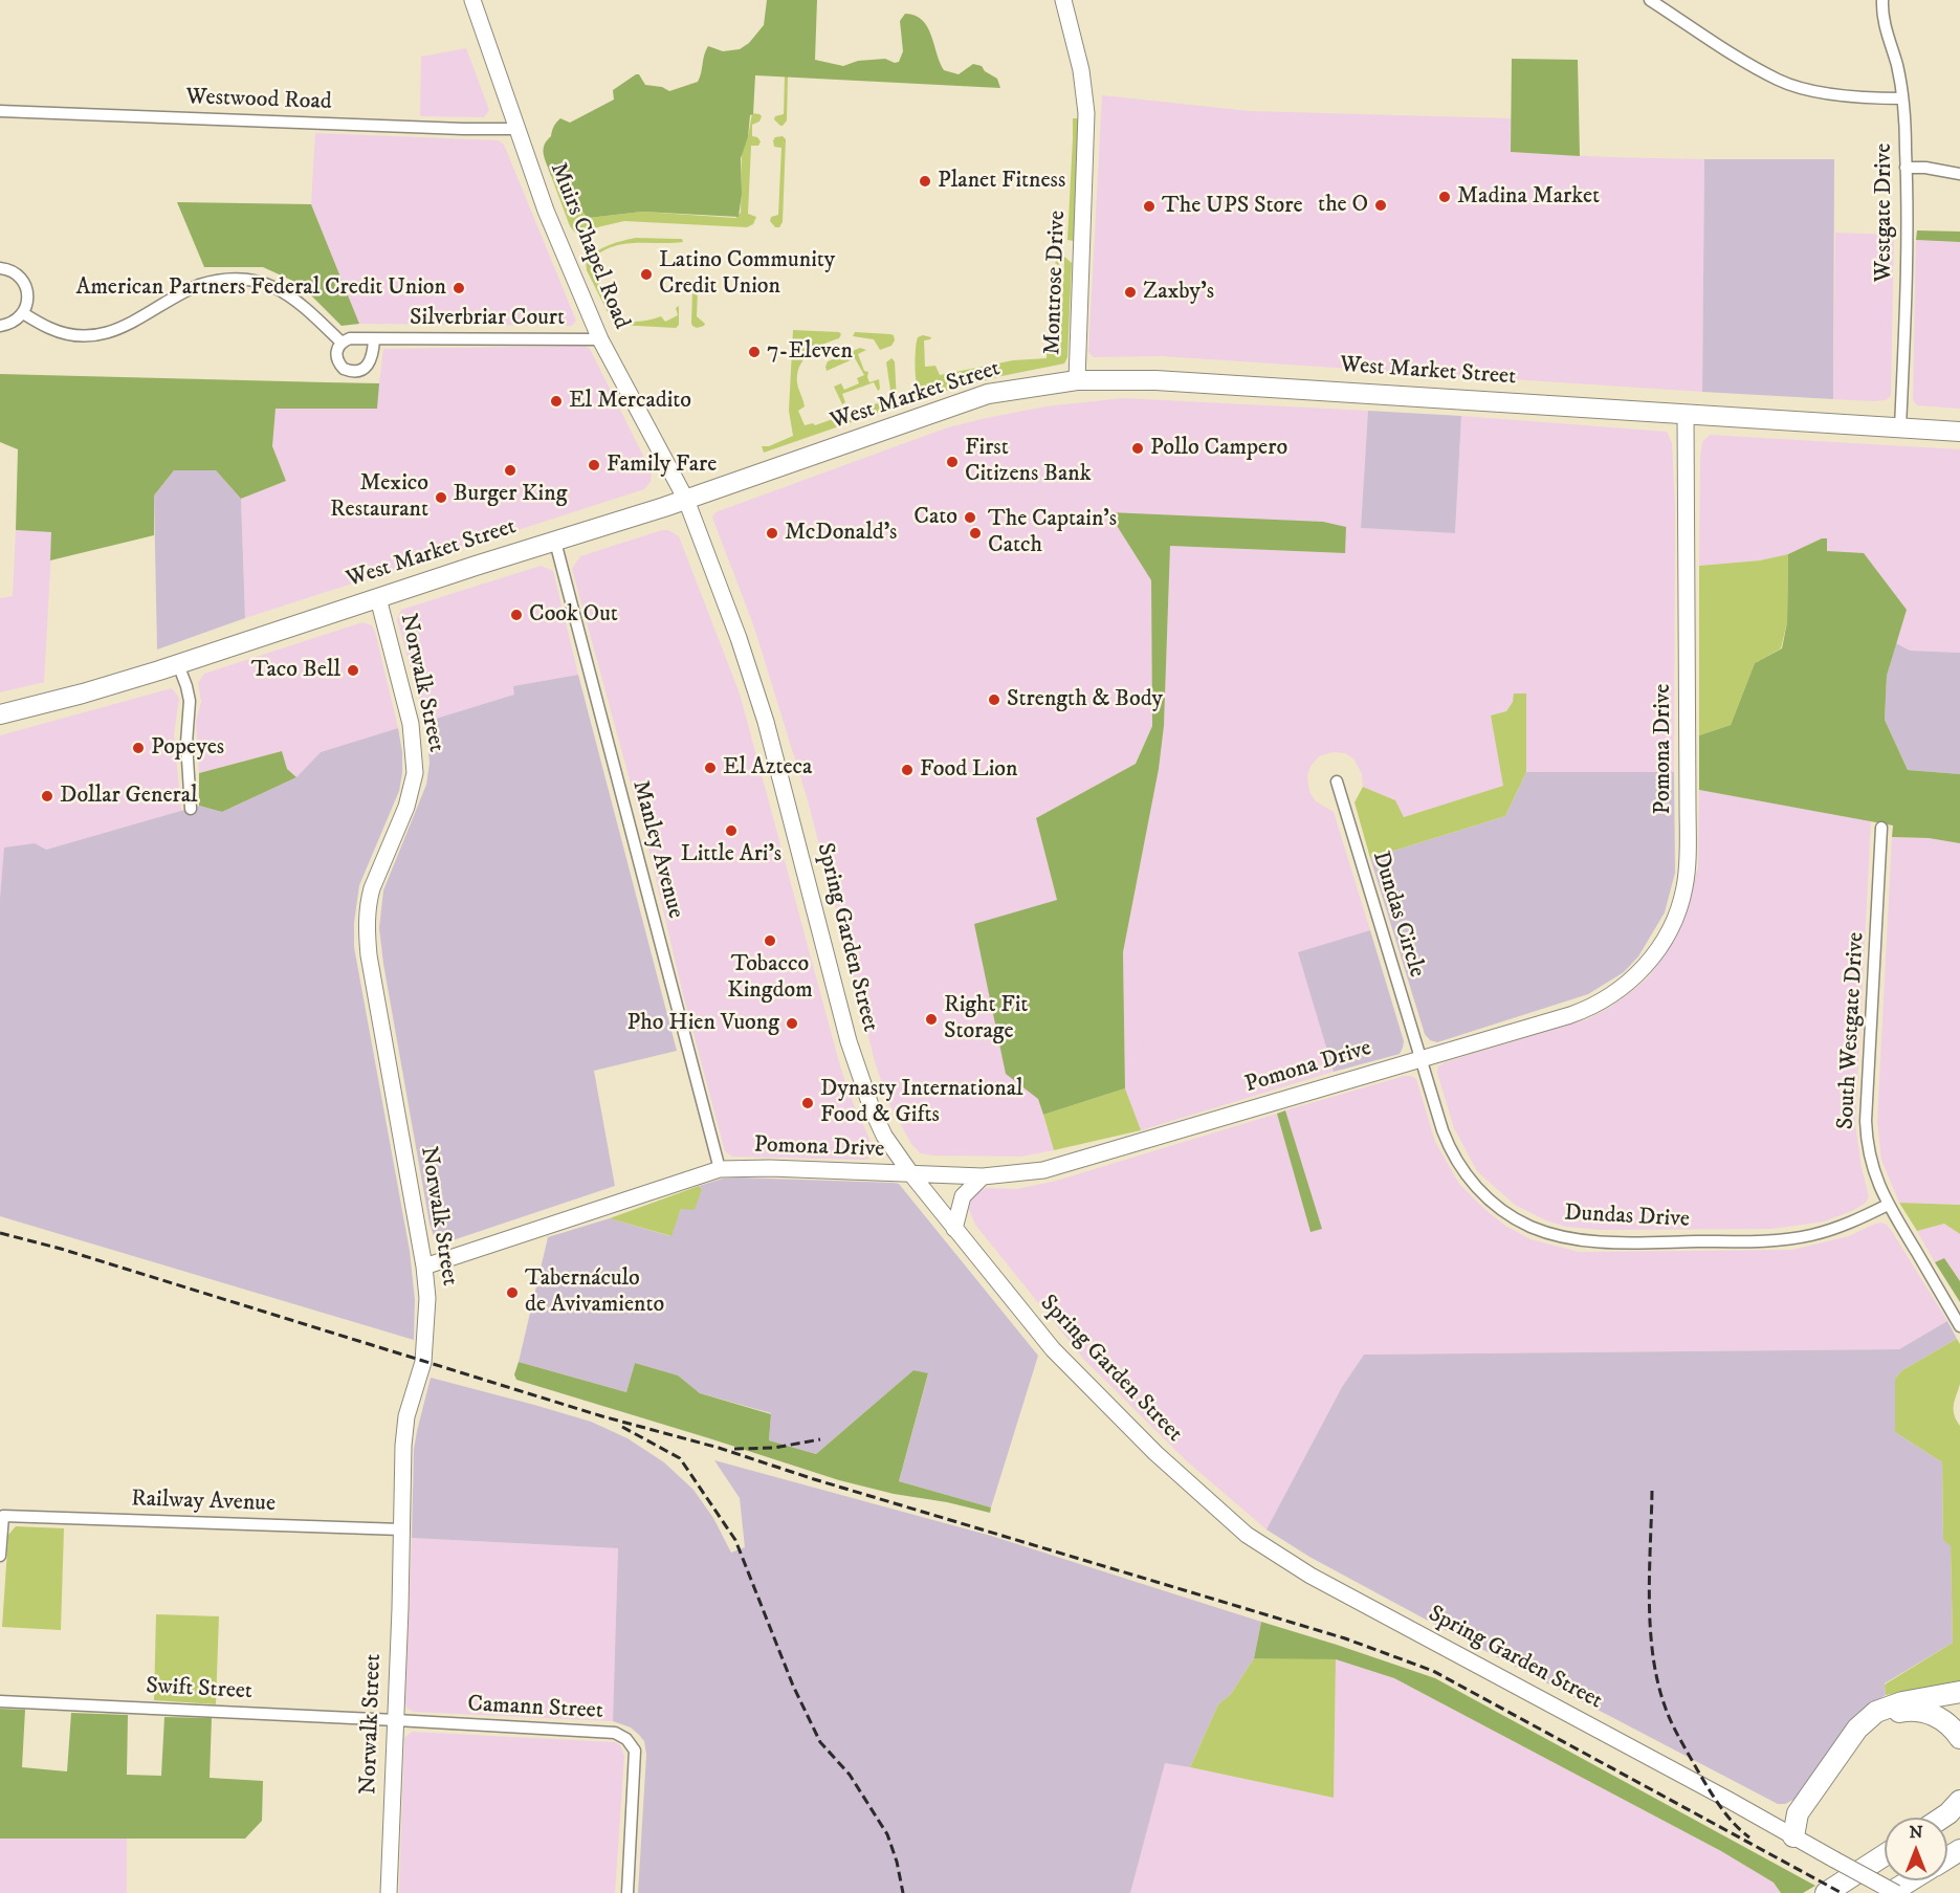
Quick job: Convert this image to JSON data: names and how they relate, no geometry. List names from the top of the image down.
{
  "streets": {
    "main road": ["West Market Street"],
    "street": [
      "Westwood Road",
      "Westgate Drive",
      "Muirs Chapel Road",
      "Montrose Drive",
      "Silverbriar Court",
      "Norwalk Street",
      "Pomona Drive",
      "Manley Avenue",
      "Dundas Circle",
      "Spring Garden Street",
      "South Westgate Drive",
      "Dundas Drive",
      "Railway Avenue",
      "Swift Street",
      "Camann Street"
    ]
  },
  "crossings": [
    ["Westwood Road", "Muirs Chapel Road"],
    ["Westgate Drive", "West Market Street"],
    ["Muirs Chapel Road", "Silverbriar Court"],
    ["Muirs Chapel Road", "West Market Street"],
    ["Muirs Chapel Road", "Spring Garden Street"],
    ["Montrose Drive", "West Market Street"],
    ["West Market Street", "Norwalk Street"],
    ["West Market Street", "Pomona Drive"],
    ["West Market Street", "Manley Avenue"],
    ["West Market Street", "Spring Garden Street"],
    ["Norwalk Street", "Pomona Drive"],
    ["Norwalk Street", "Railway Avenue"],
    ["Norwalk Street", "Swift Street"],
    ["Norwalk Street", "Camann Street"],
    ["Pomona Drive", "Manley Avenue"],
    ["Pomona Drive", "Dundas Circle"],
    ["Pomona Drive", "Spring Garden Street"],
    ["Pomona Drive", "Dundas Drive"],
    ["Dundas Circle", "Dundas Drive"],
    ["South Westgate Drive", "Dundas Drive"],
    ["Swift Street", "Camann Street"]
  ],
  "places": [
    "Planet Fitness",
    "Madina Market",
    "the O",
    "The UPS Store",
    "Latino Community Credit Union",
    "American Partners Federal Credit Union",
    "Zaxby's",
    "7-Eleven",
    "El Mercadito",
    "Pollo Campero",
    "First Citizens Bank",
    "Family Fare",
    "Burger King",
    "Mexico Restaurant",
    "Cato",
    "McDonald's",
    "The Captain's Catch",
    "Cook Out",
    "Taco Bell",
    "Strength & Body",
    "Popeyes",
    "El Azteca",
    "Food Lion",
    "Dollar General",
    "Little Ari's",
    "Tobacco Kingdom",
    "Right Fit Storage",
    "Pho Hien Vuong",
    "Dynasty International Food & Gifts",
    "Tabernáculo de Avivamiento"
  ],
  "north": "top"
}
